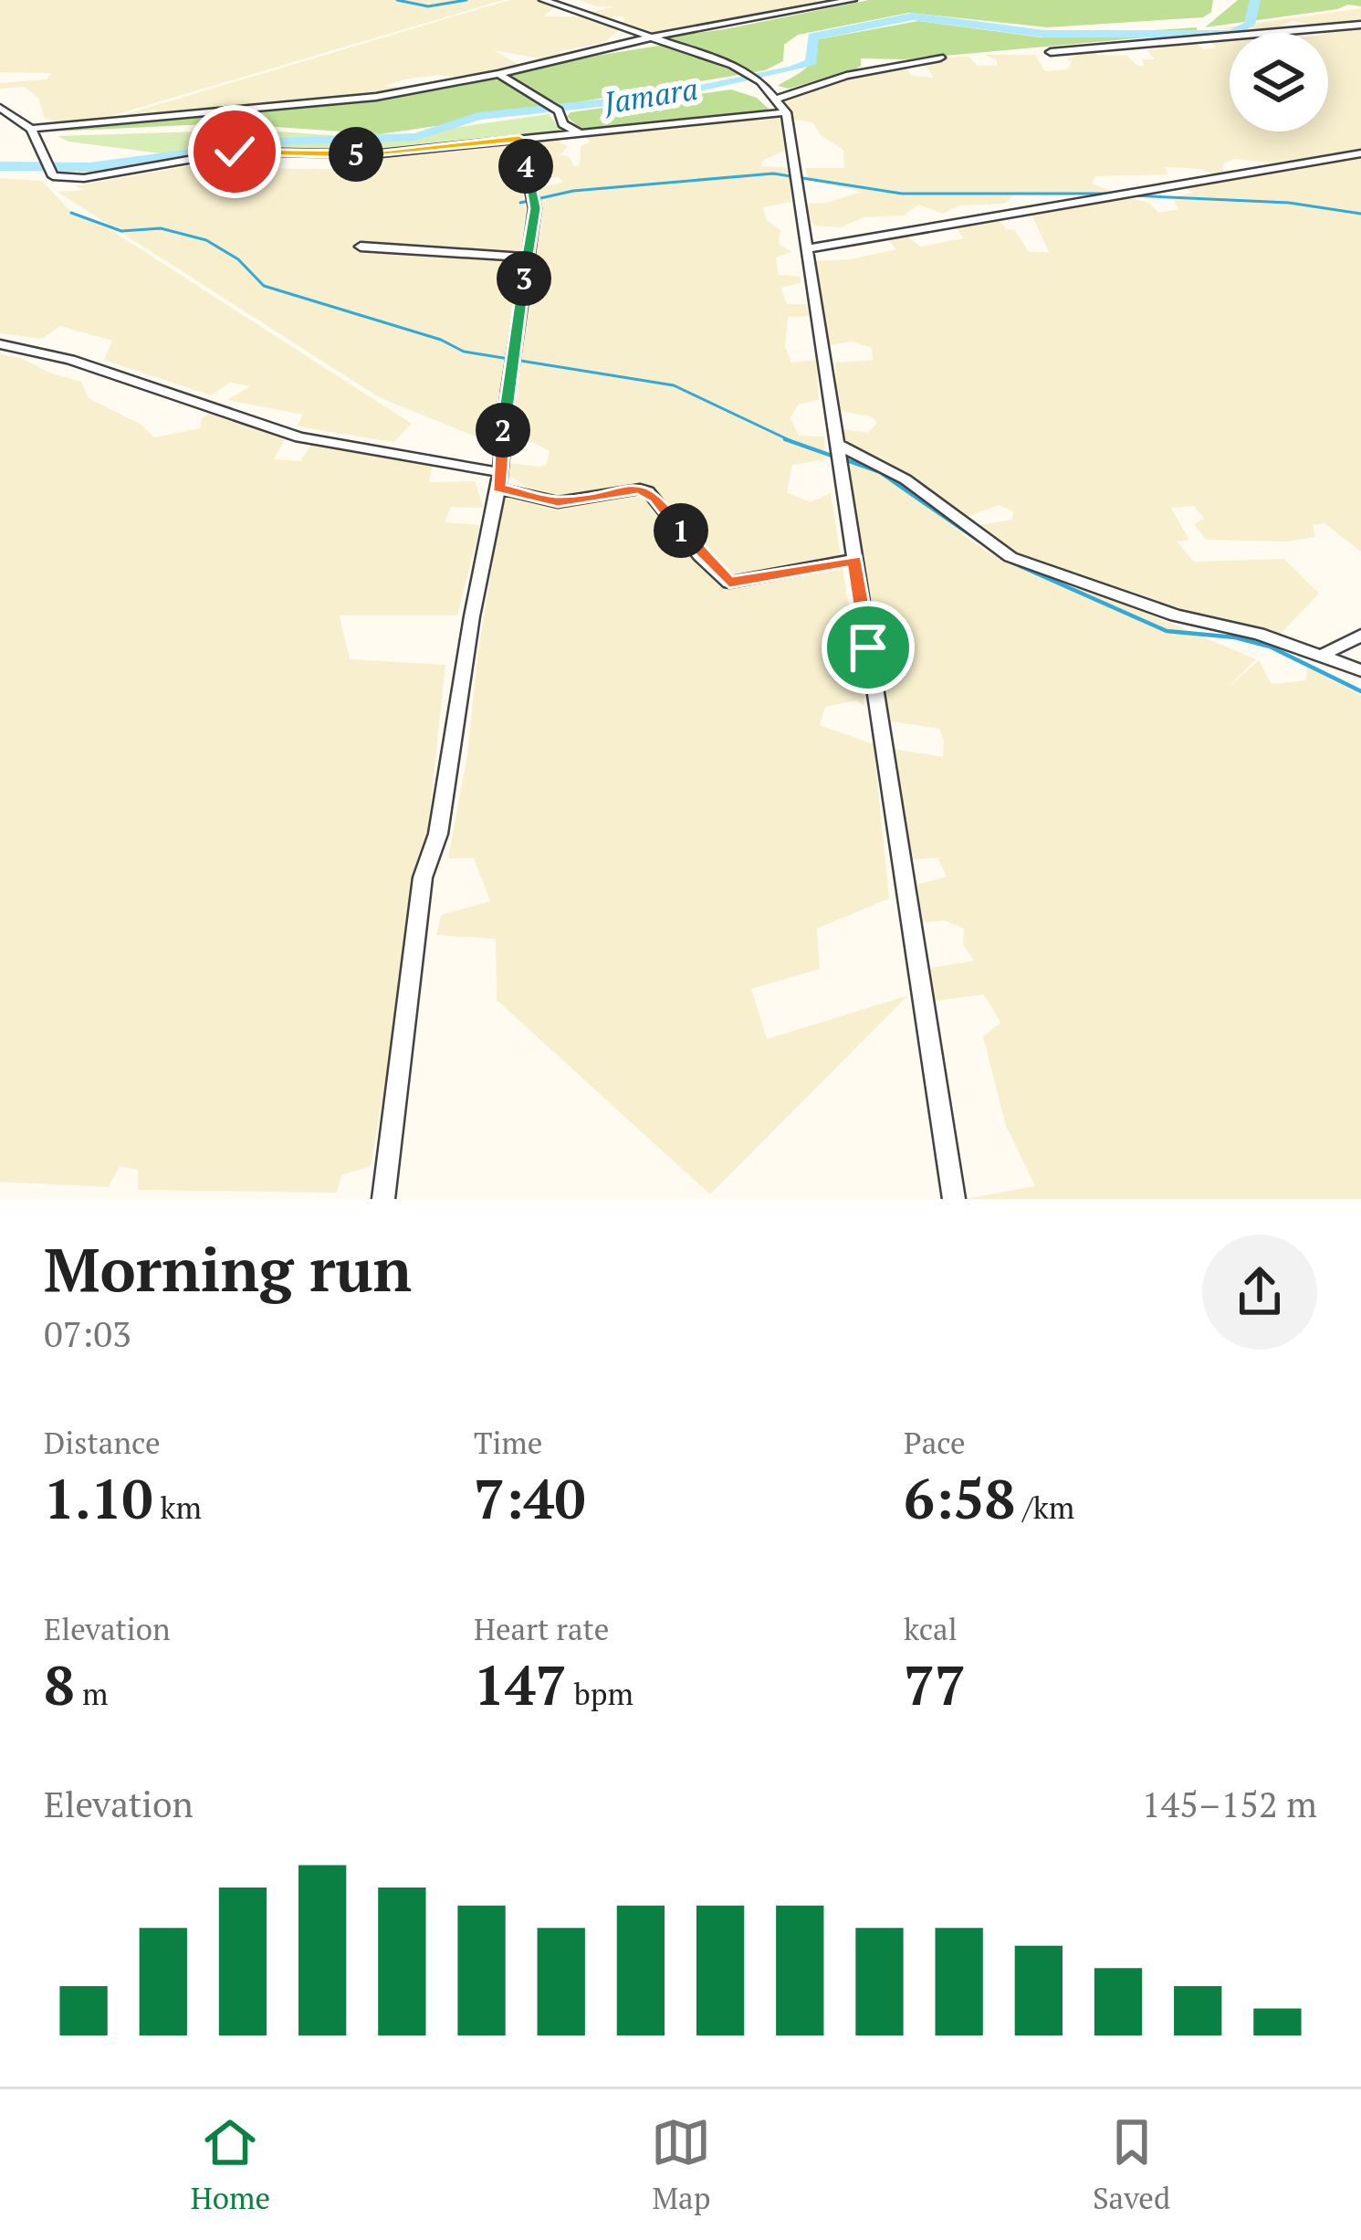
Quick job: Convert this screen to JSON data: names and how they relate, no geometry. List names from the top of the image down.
{
  "water": ["Jamara"],
  "page": {
    "pins": [
      "5",
      "4",
      "3",
      "2",
      "1"
    ],
    "heading": ["Morning run", "07:03"],
    "stats": [
      ["Distance", "1.10 km"],
      ["Time", "7:40"],
      ["Pace", "6:58 /km"],
      ["Elevation", "8 m"],
      ["Heart rate", "147 bpm"],
      ["kcal", "77"]
    ],
    "chart": ["Elevation", "145–152 m"],
    "tabs": ["Home", "Map", "Saved"]
  }
}
